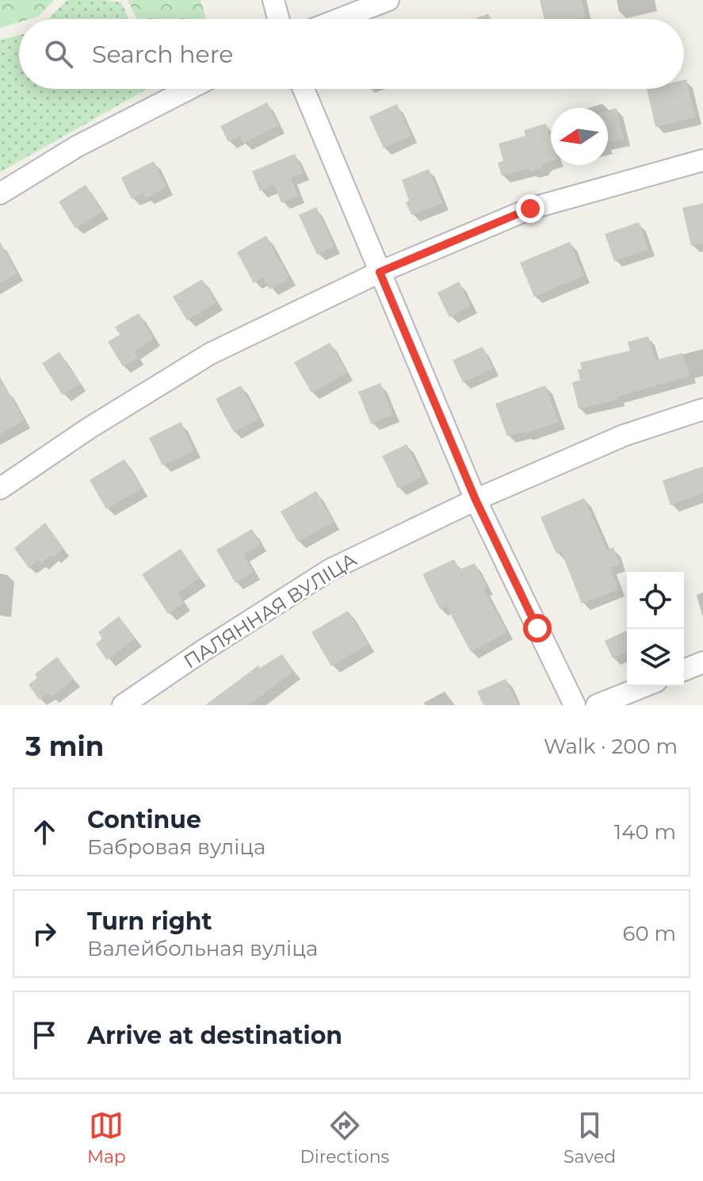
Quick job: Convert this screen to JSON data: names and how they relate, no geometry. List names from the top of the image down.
{
  "streets": {
    "street": ["ПАЛЯННАЯ ВУЛІЦА"]
  },
  "north": "left",
  "page": {
    "search": "Search here",
    "heading": ["3 min", "Walk · 200 m"],
    "list": [
      ["Continue", "Бабровая вуліца", "140 m"],
      ["Turn right", "Валейбольная вуліца", "60 m"],
      "Arrive at destination"
    ],
    "nav": ["Map", "Directions", "Saved"]
  }
}
